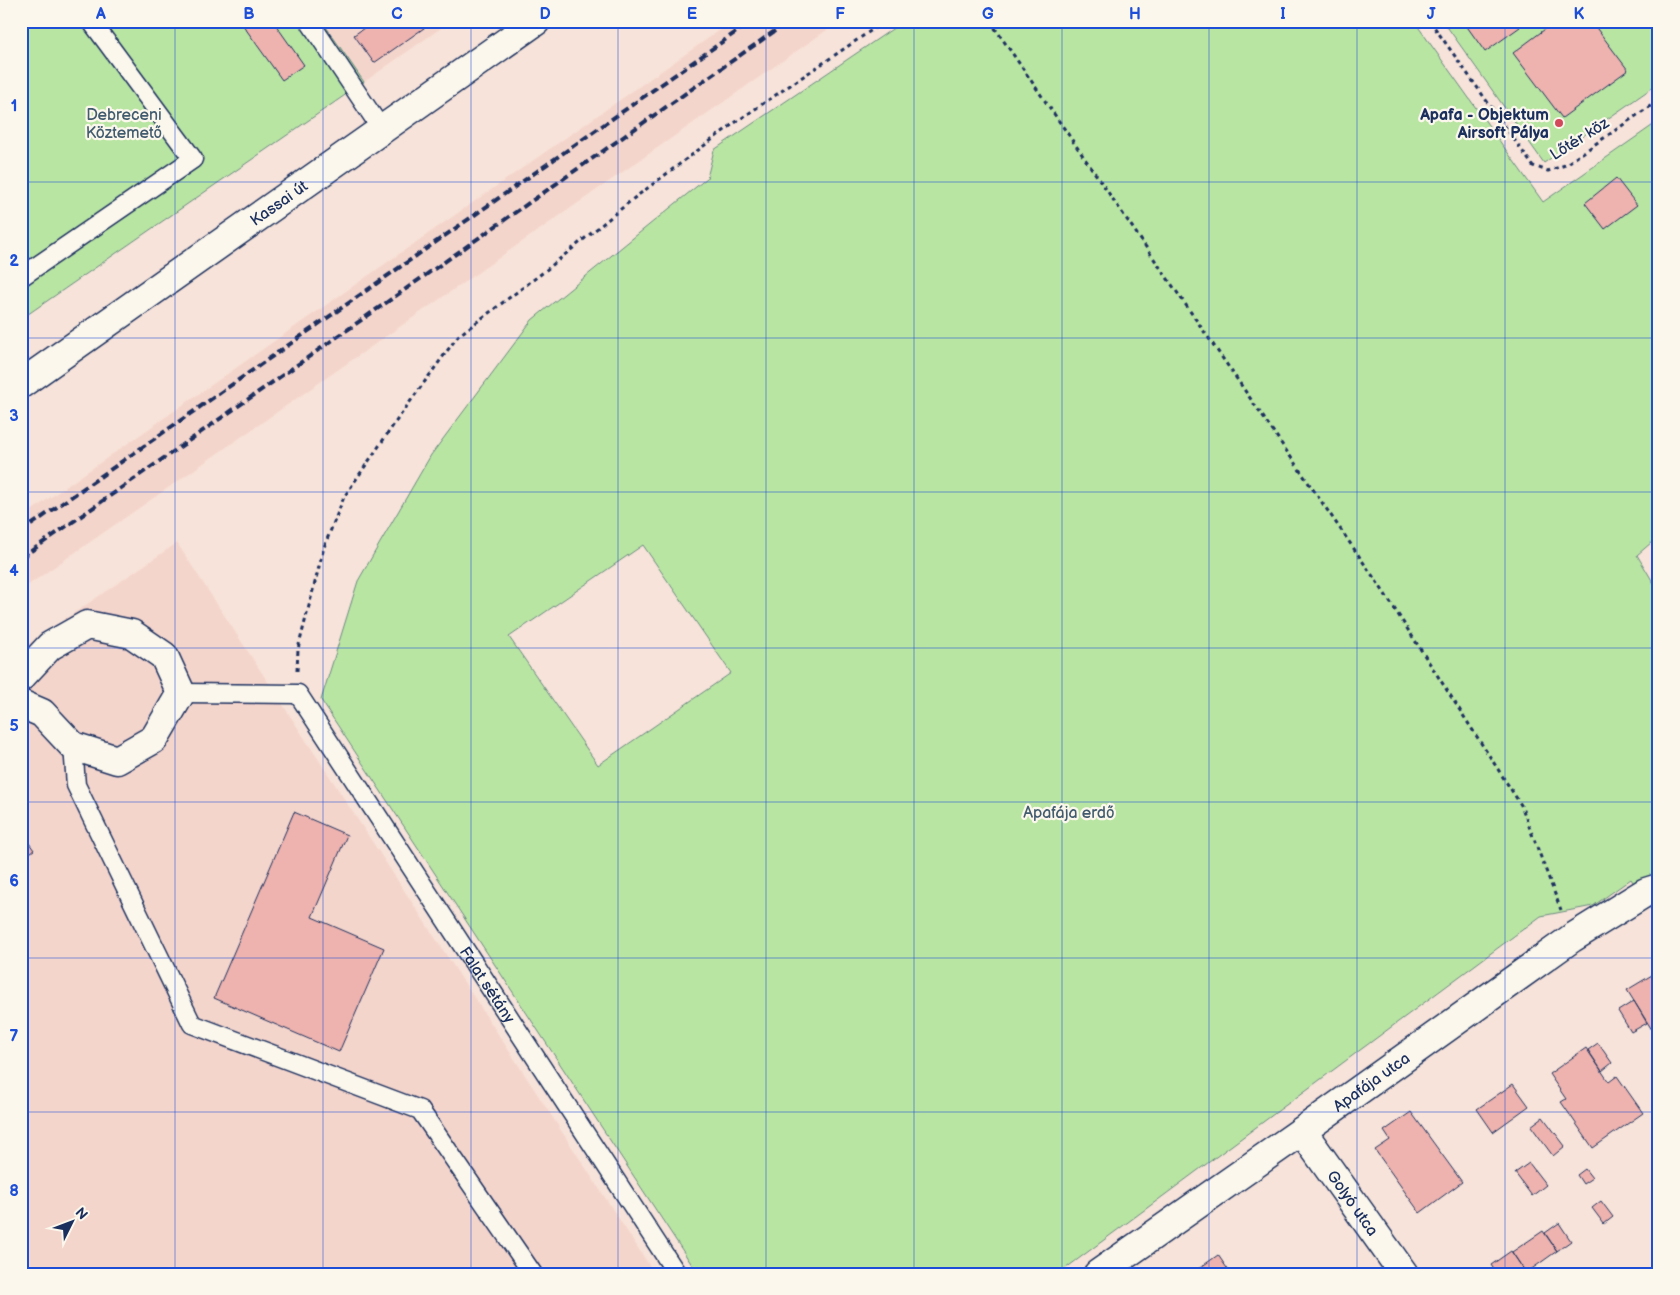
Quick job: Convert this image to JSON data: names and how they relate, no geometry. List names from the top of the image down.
{
  "streets": {
    "street": ["Kassai út", "Apafája utca", "Golyó utca"],
    "lane": ["Falat sétány"],
    "path": ["Lőtér köz"]
  },
  "crossings": [
    ["Apafája utca", "Golyó utca"]
  ],
  "parks": ["Debreceni Köztemető", "Apafája erdő"],
  "places": ["Apafa - Objektum Airsoft Pálya"],
  "north": "top right",
  "grid": {
    "columns": [
      "A",
      "B",
      "C",
      "D",
      "E",
      "F",
      "G",
      "H",
      "I",
      "J",
      "K"
    ],
    "rows": [
      "1",
      "2",
      "3",
      "4",
      "5",
      "6",
      "7",
      "8"
    ]
  }
}
